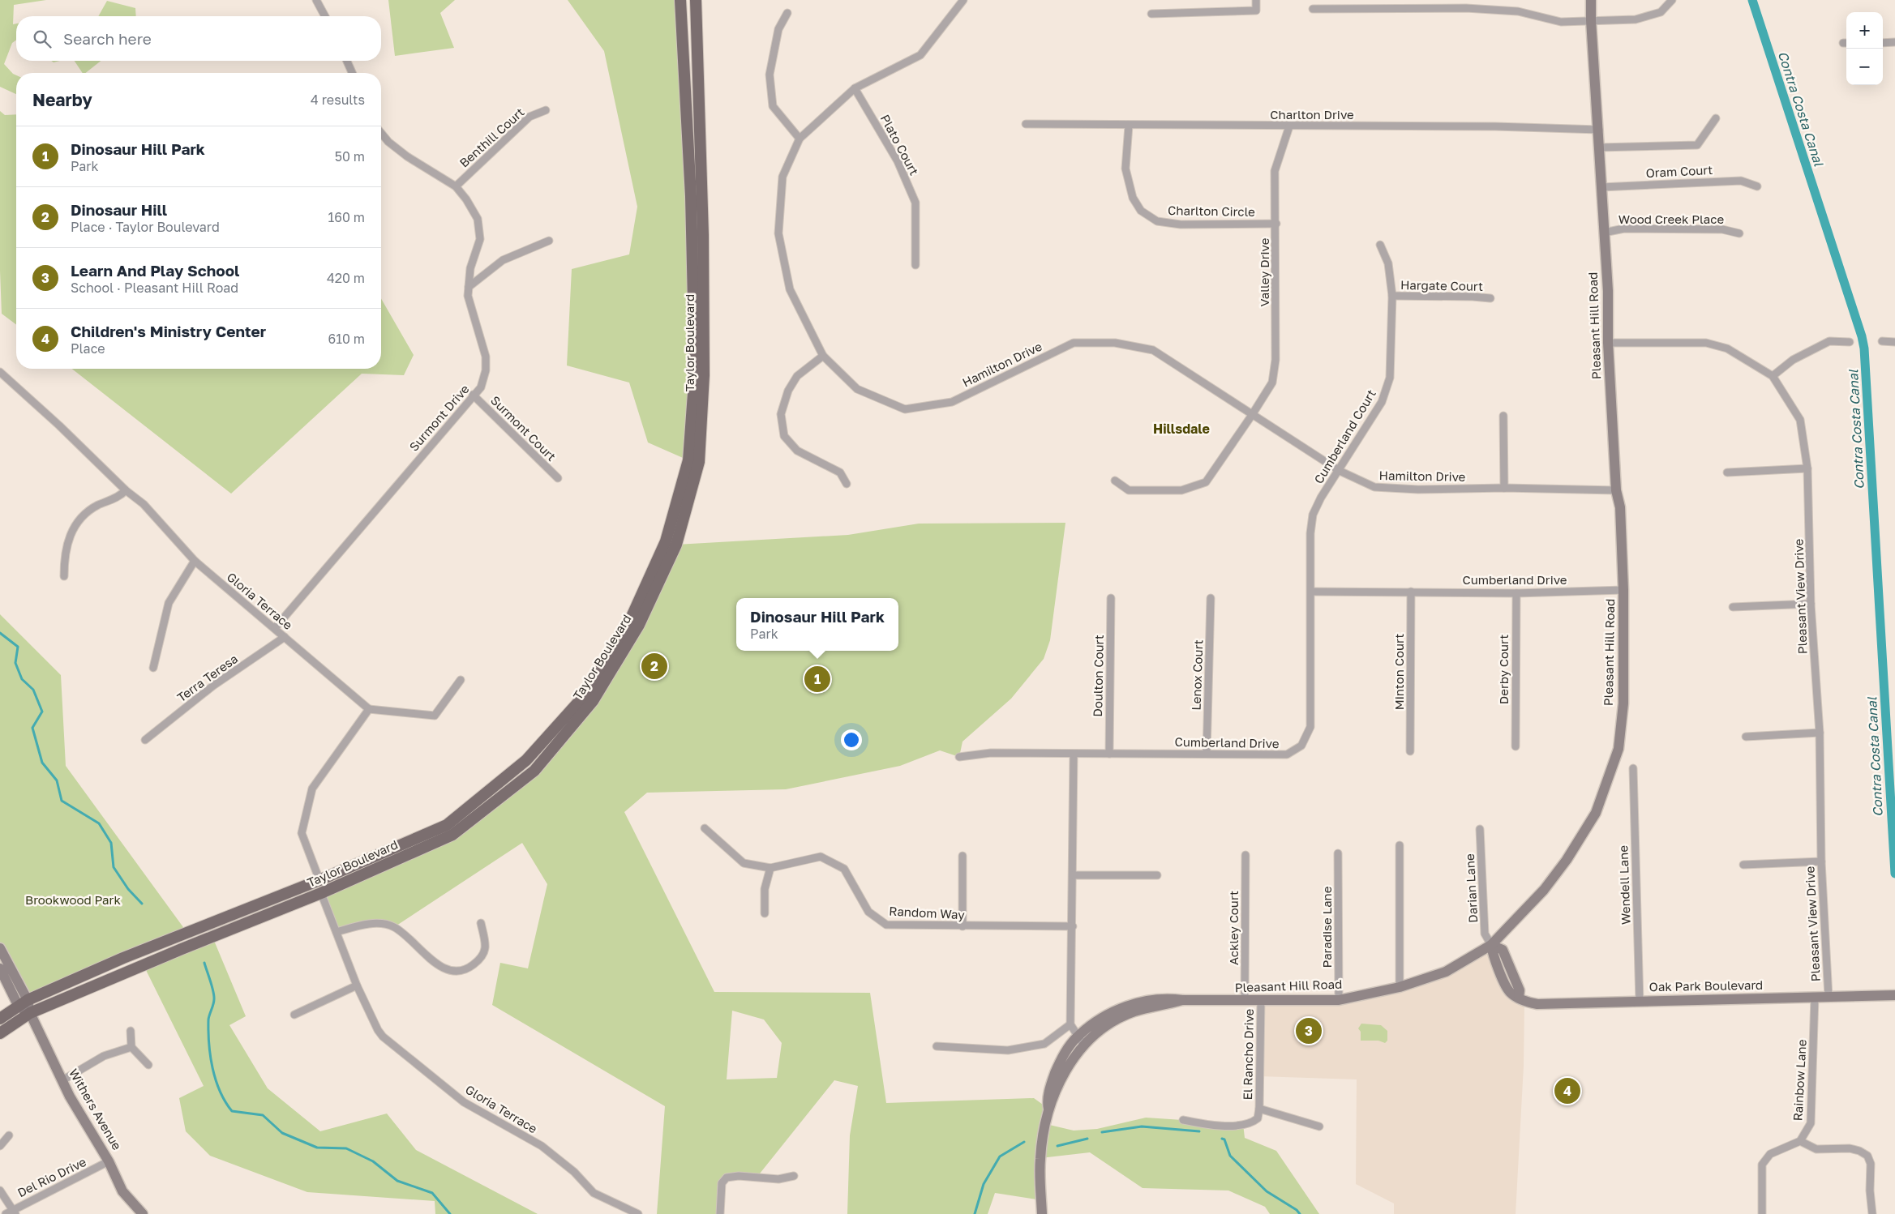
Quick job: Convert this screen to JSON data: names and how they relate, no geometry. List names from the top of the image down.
{
  "streets": {
    "main road": ["Taylor Boulevard"],
    "street": [
      "Charlton Drive",
      "Benthill Court",
      "Plato Court",
      "Oram Court",
      "Charlton Circle",
      "Wood Creek Place",
      "Valley Drive",
      "Hargate Court",
      "Pleasant Hill Road",
      "Hamilton Drive",
      "Surmont Drive",
      "Surmont Court",
      "Cumberland Court",
      "Cumberland Drive",
      "Pleasant View Drive",
      "Gloria Terrace",
      "Derby Court",
      "Minton Court",
      "Lenox Court",
      "Doulton Court",
      "Terra Teresa",
      "Wendell Lane",
      "Darian Lane",
      "Random Way",
      "Paradise Lane",
      "Ackley Court",
      "Oak Park Boulevard",
      "El Rancho Drive",
      "Rainbow Lane",
      "Withers Avenue",
      "Del Rio Drive"
    ]
  },
  "crossings": [
    ["Charlton Drive", "Charlton Circle"],
    ["Charlton Drive", "Valley Drive"],
    ["Charlton Drive", "Pleasant Hill Road"],
    ["Benthill Court", "Surmont Drive"],
    ["Plato Court", "Hamilton Drive"],
    ["Oram Court", "Pleasant Hill Road"],
    ["Charlton Circle", "Valley Drive"],
    ["Wood Creek Place", "Pleasant Hill Road"],
    ["Valley Drive", "Hamilton Drive"],
    ["Hargate Court", "Cumberland Court"],
    ["Pleasant Hill Road", "Hamilton Drive"],
    ["Pleasant Hill Road", "Cumberland Drive"],
    ["Pleasant Hill Road", "Pleasant View Drive"],
    ["Pleasant Hill Road", "Darian Lane"],
    ["Pleasant Hill Road", "Paradise Lane"],
    ["Pleasant Hill Road", "Ackley Court"],
    ["Pleasant Hill Road", "Oak Park Boulevard"],
    ["Pleasant Hill Road", "El Rancho Drive"],
    ["Taylor Boulevard", "Gloria Terrace"],
    ["Taylor Boulevard", "Withers Avenue"],
    ["Hamilton Drive", "Cumberland Court"],
    ["Surmont Drive", "Surmont Court"],
    ["Surmont Drive", "Gloria Terrace"],
    ["Cumberland Court", "Cumberland Drive"],
    ["Cumberland Drive", "Derby Court"],
    ["Cumberland Drive", "Minton Court"],
    ["Cumberland Drive", "Lenox Court"],
    ["Cumberland Drive", "Doulton Court"],
    ["Pleasant View Drive", "Oak Park Boulevard"],
    ["Gloria Terrace", "Terra Teresa"],
    ["Wendell Lane", "Oak Park Boulevard"],
    ["Darian Lane", "Oak Park Boulevard"],
    ["Oak Park Boulevard", "Rainbow Lane"],
    ["Withers Avenue", "Del Rio Drive"]
  ],
  "districts": ["Hillsdale"],
  "water": ["Contra Costa Canal"],
  "parks": ["Brookwood Park"],
  "page": {
    "map_buttons": ["+", "−"],
    "search": "Search here",
    "heading": ["Nearby", "4 results"],
    "list": [
      {
        "mark": "1",
        "name": "Dinosaur Hill Park",
        "note": "Park",
        "value": "50 m"
      },
      {
        "mark": "2",
        "name": "Dinosaur Hill",
        "note": "Place · Taylor Boulevard",
        "value": "160 m"
      },
      {
        "mark": "3",
        "name": "Learn And Play School",
        "note": "School · Pleasant Hill Road",
        "value": "420 m"
      },
      {
        "mark": "4",
        "name": "Children's Ministry Center",
        "note": "Place",
        "value": "610 m"
      }
    ],
    "popup": ["Dinosaur Hill Park", "Park"],
    "pins": [
      "2",
      "1",
      "3",
      "4"
    ]
  }
}
